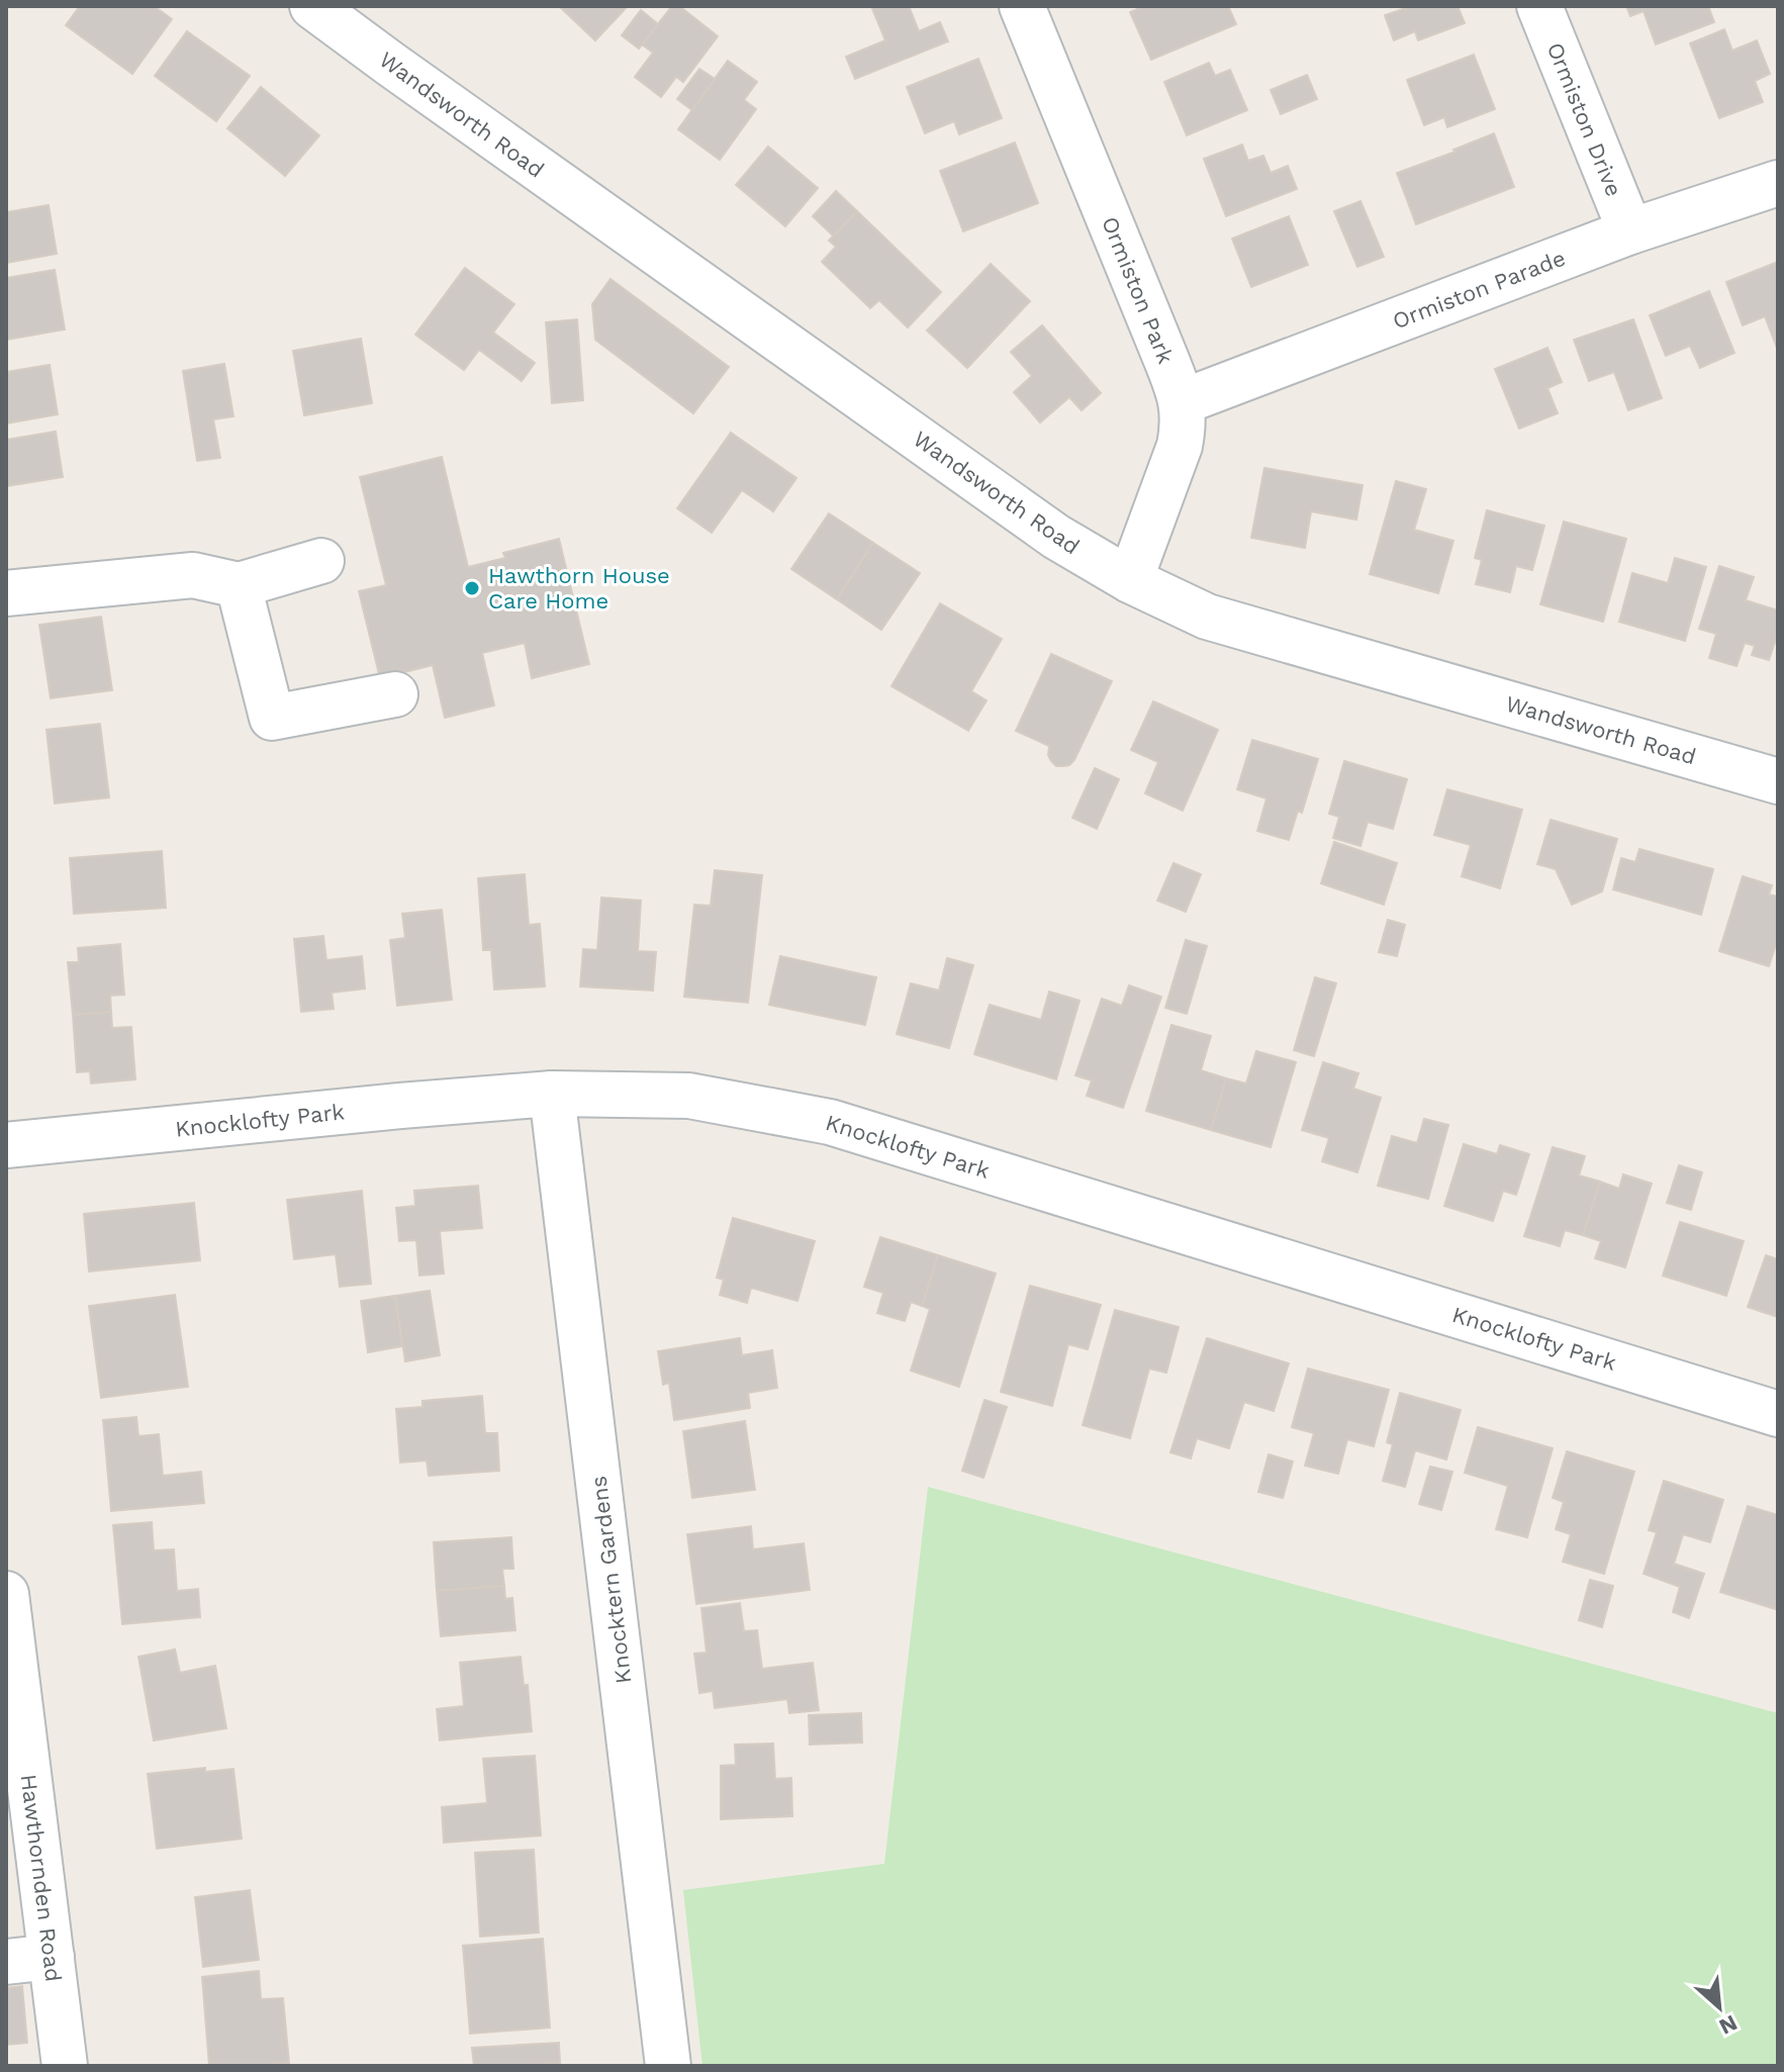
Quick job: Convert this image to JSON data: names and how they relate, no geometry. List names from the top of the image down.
{
  "streets": {
    "street": [
      "Wandsworth Road",
      "Ormiston Drive",
      "Ormiston Parade",
      "Ormiston Park",
      "Knocklofty Park",
      "Knocktern Gardens",
      "Hawthornden Road"
    ]
  },
  "crossings": [
    ["Wandsworth Road", "Ormiston Park"],
    ["Ormiston Drive", "Ormiston Parade"],
    ["Ormiston Parade", "Ormiston Park"],
    ["Knocklofty Park", "Knocktern Gardens"]
  ],
  "places": ["Hawthorn House Care Home"],
  "north": "bottom right"
}
